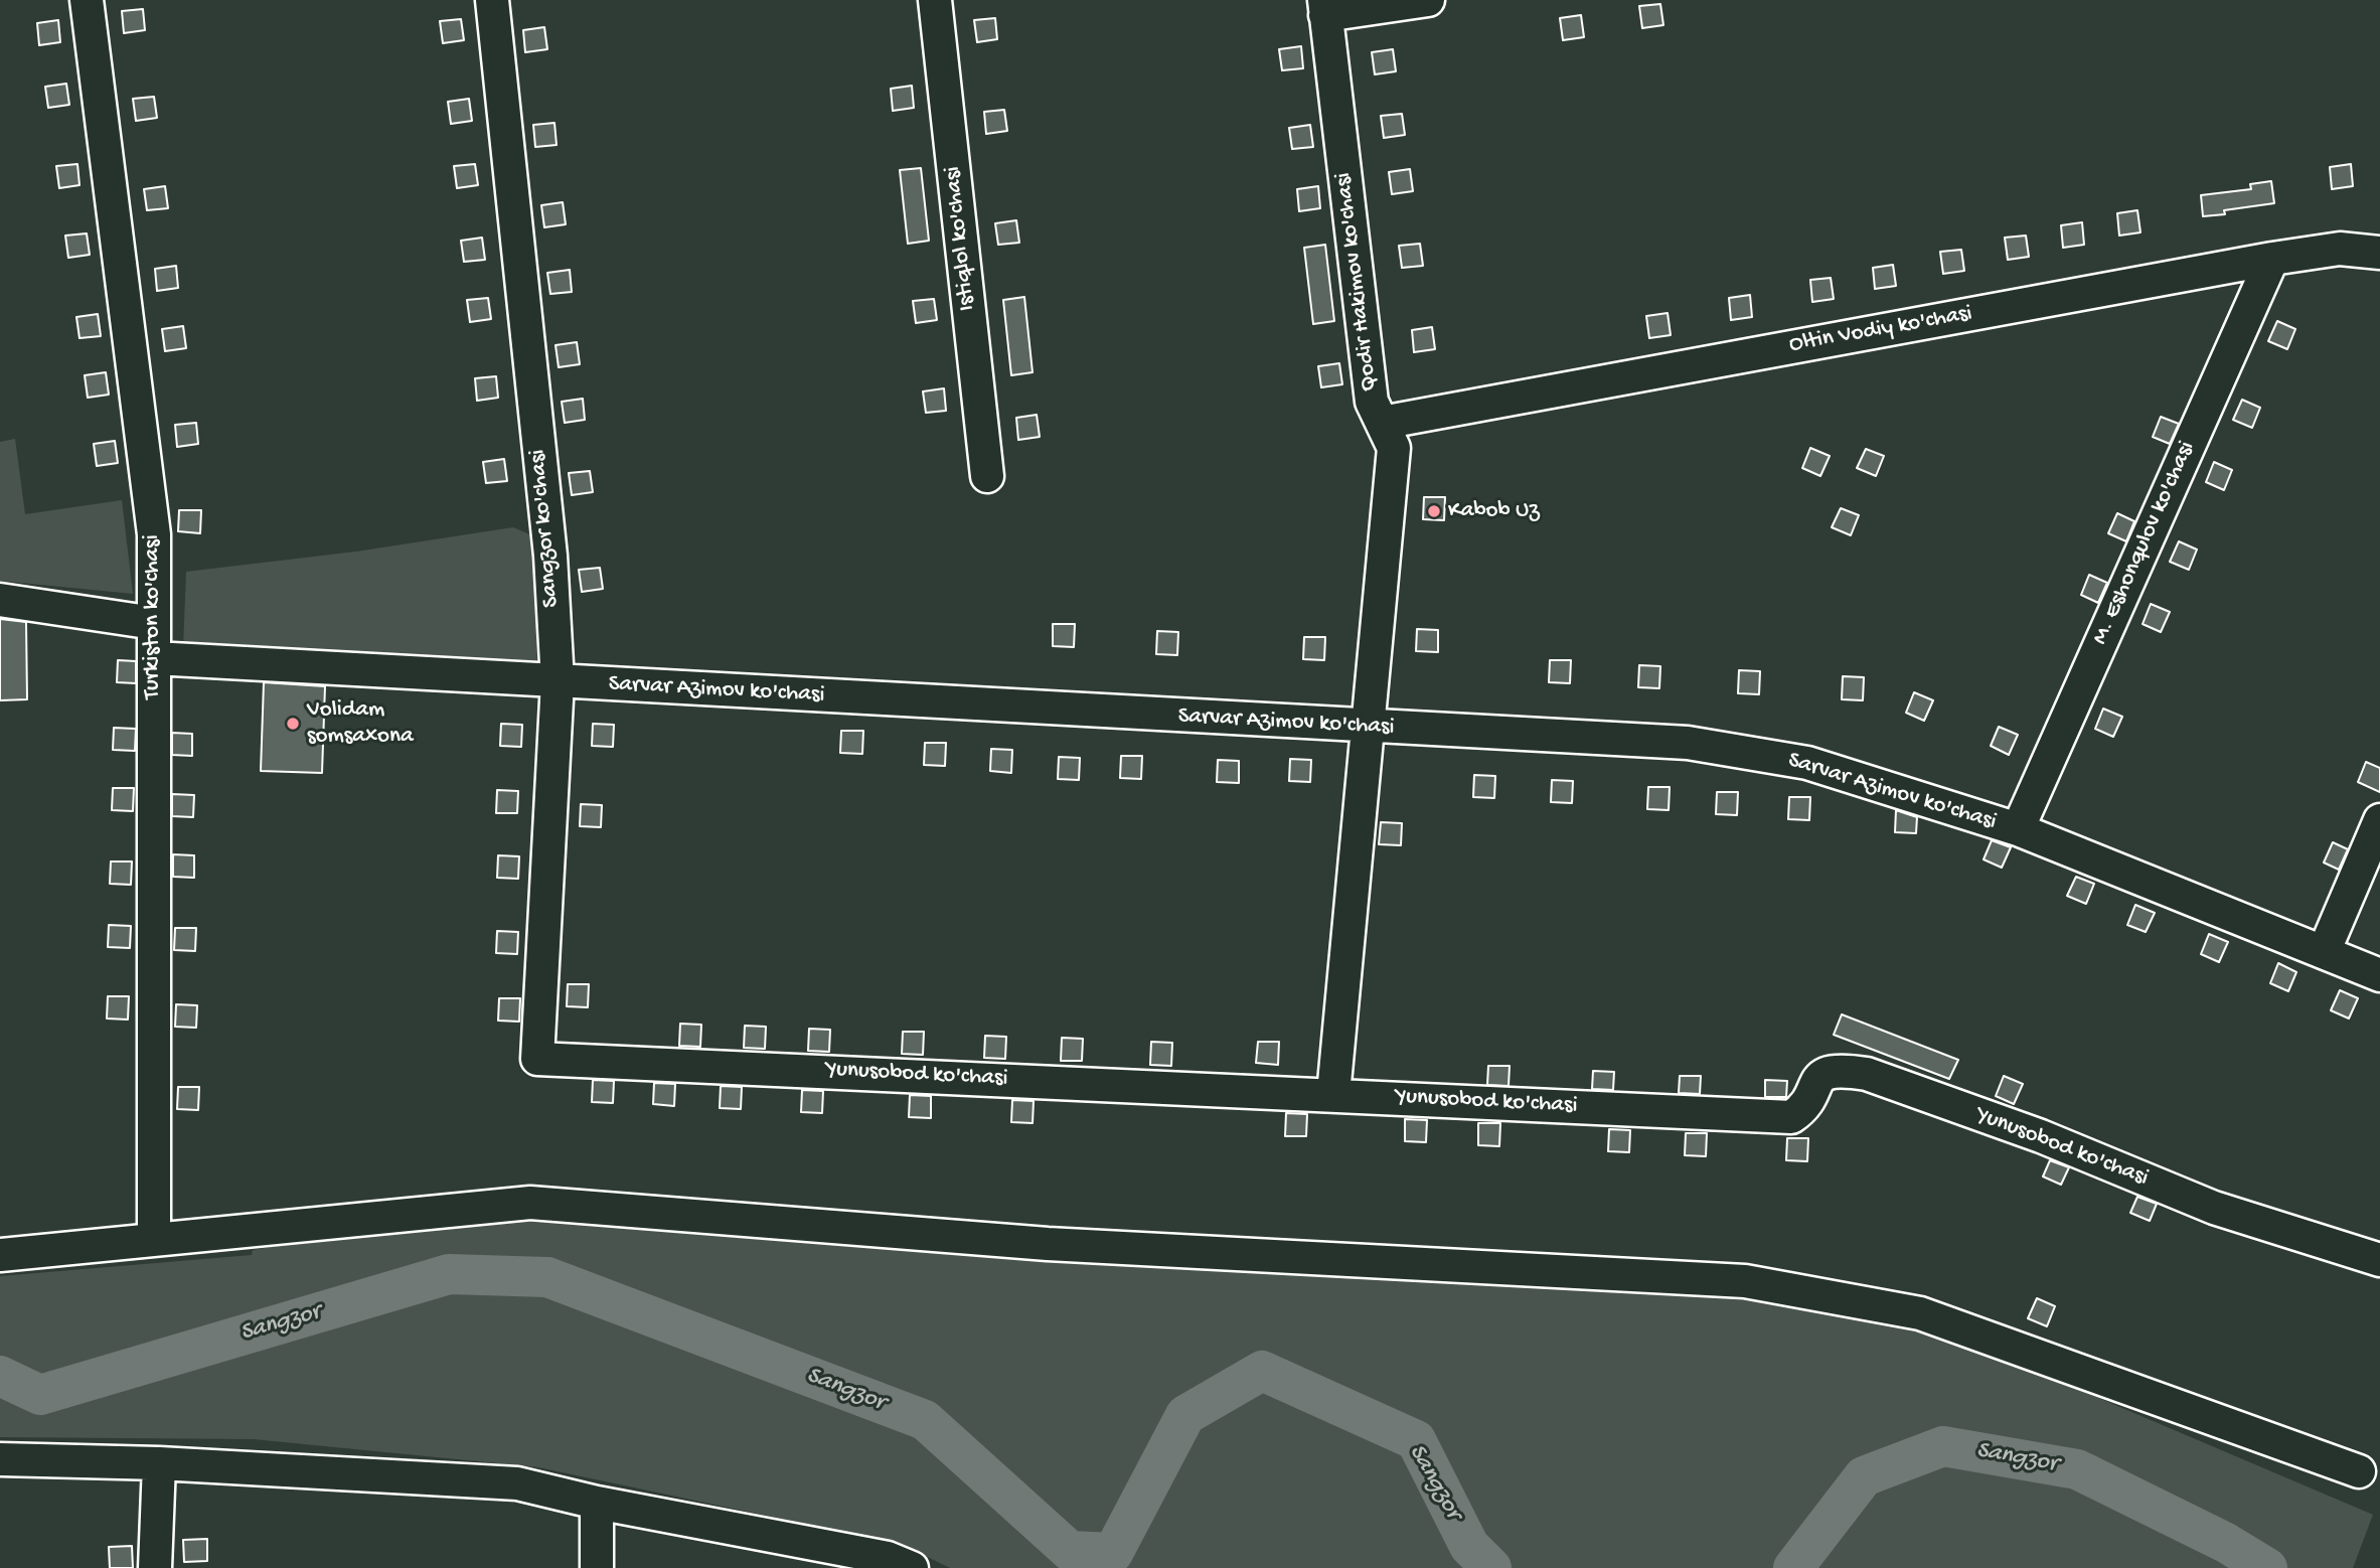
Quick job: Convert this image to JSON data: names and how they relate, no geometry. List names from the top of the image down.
{
  "streets": {
    "street": [
      "Istiqlol ko'chasi",
      "Qodir Hakimov ko'chasi",
      "Oltin Vodiy ko'chasi",
      "Sangzor ko'chasi",
      "M. Eshonqulov ko'chasi",
      "Turkiston ko'chasi",
      "Sarvar Azimov ko'chasi",
      "Yunusobod ko'chasi"
    ]
  },
  "crossings": [
    ["Qodir Hakimov ko'chasi", "Oltin Vodiy ko'chasi"],
    ["Qodir Hakimov ko'chasi", "Sarvar Azimov ko'chasi"],
    ["Qodir Hakimov ko'chasi", "Yunusobod ko'chasi"],
    ["Oltin Vodiy ko'chasi", "M. Eshonqulov ko'chasi"],
    ["Sangzor ko'chasi", "Sarvar Azimov ko'chasi"],
    ["Sangzor ko'chasi", "Yunusobod ko'chasi"],
    ["M. Eshonqulov ko'chasi", "Sarvar Azimov ko'chasi"],
    ["Turkiston ko'chasi", "Sarvar Azimov ko'chasi"]
  ],
  "water": ["Sangzor"],
  "places": ["Kabob Uz", "Volidam somsaxona"]
}
